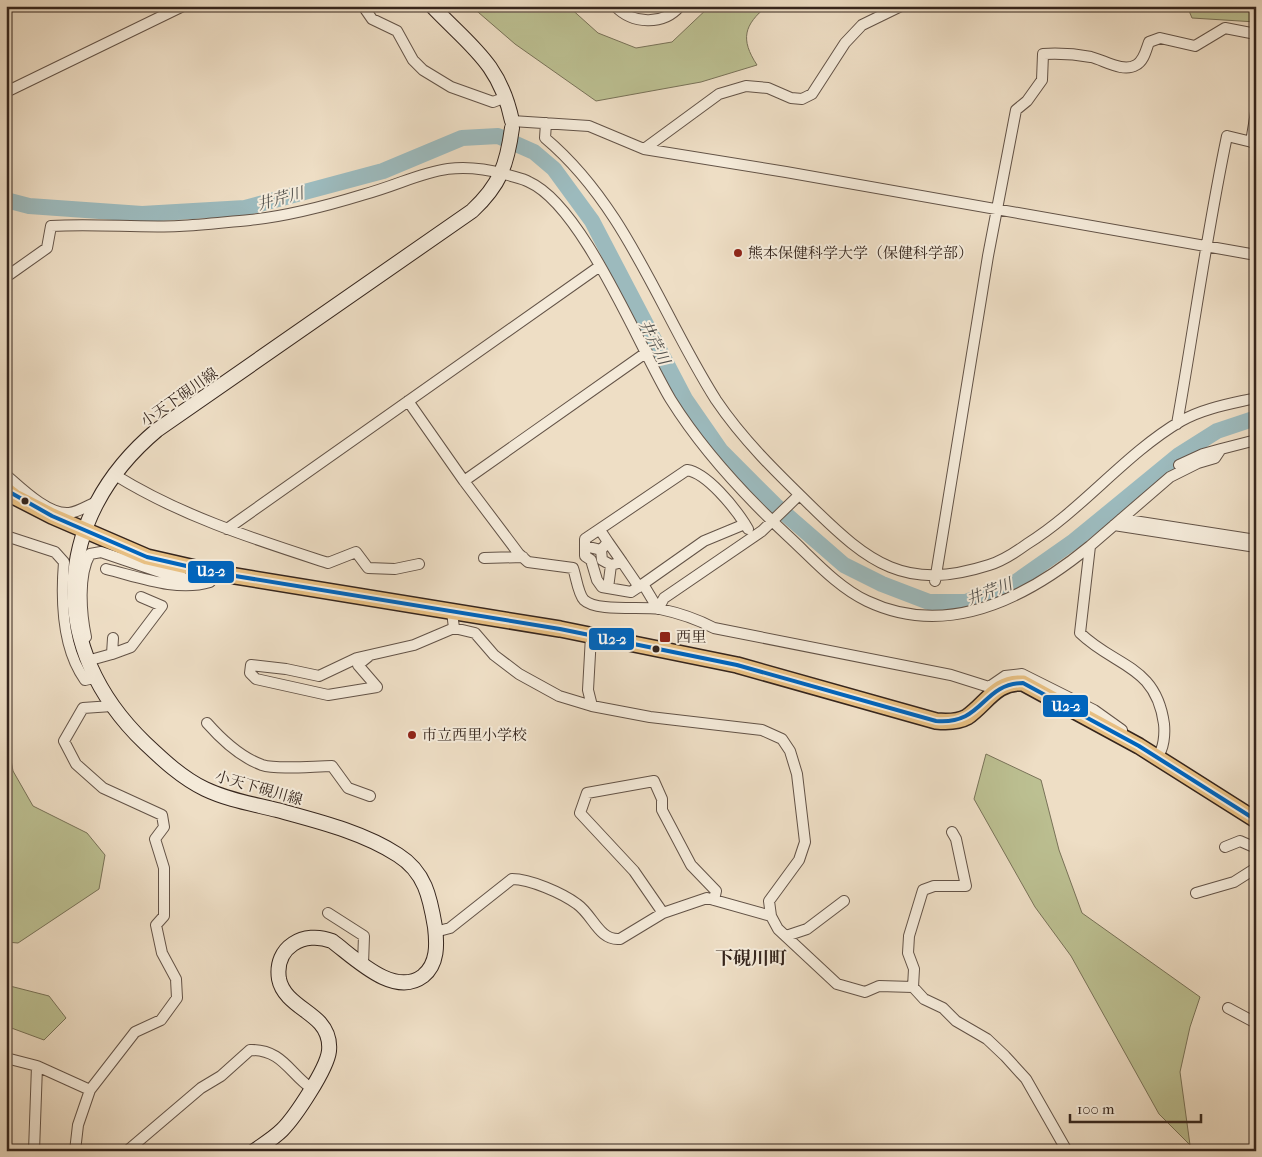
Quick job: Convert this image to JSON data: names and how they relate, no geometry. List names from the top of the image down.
{
  "streets": {
    "main road": ["小天下硯川線"]
  },
  "districts": ["下硯川町"],
  "water": ["井芹川"],
  "places": {
    "other": ["熊本保健科学大学（保健科学部）", "市立西里小学校"],
    "transit": ["西里"]
  },
  "lines": ["transit line U2-2"],
  "scale_bar": "100 m"
}
